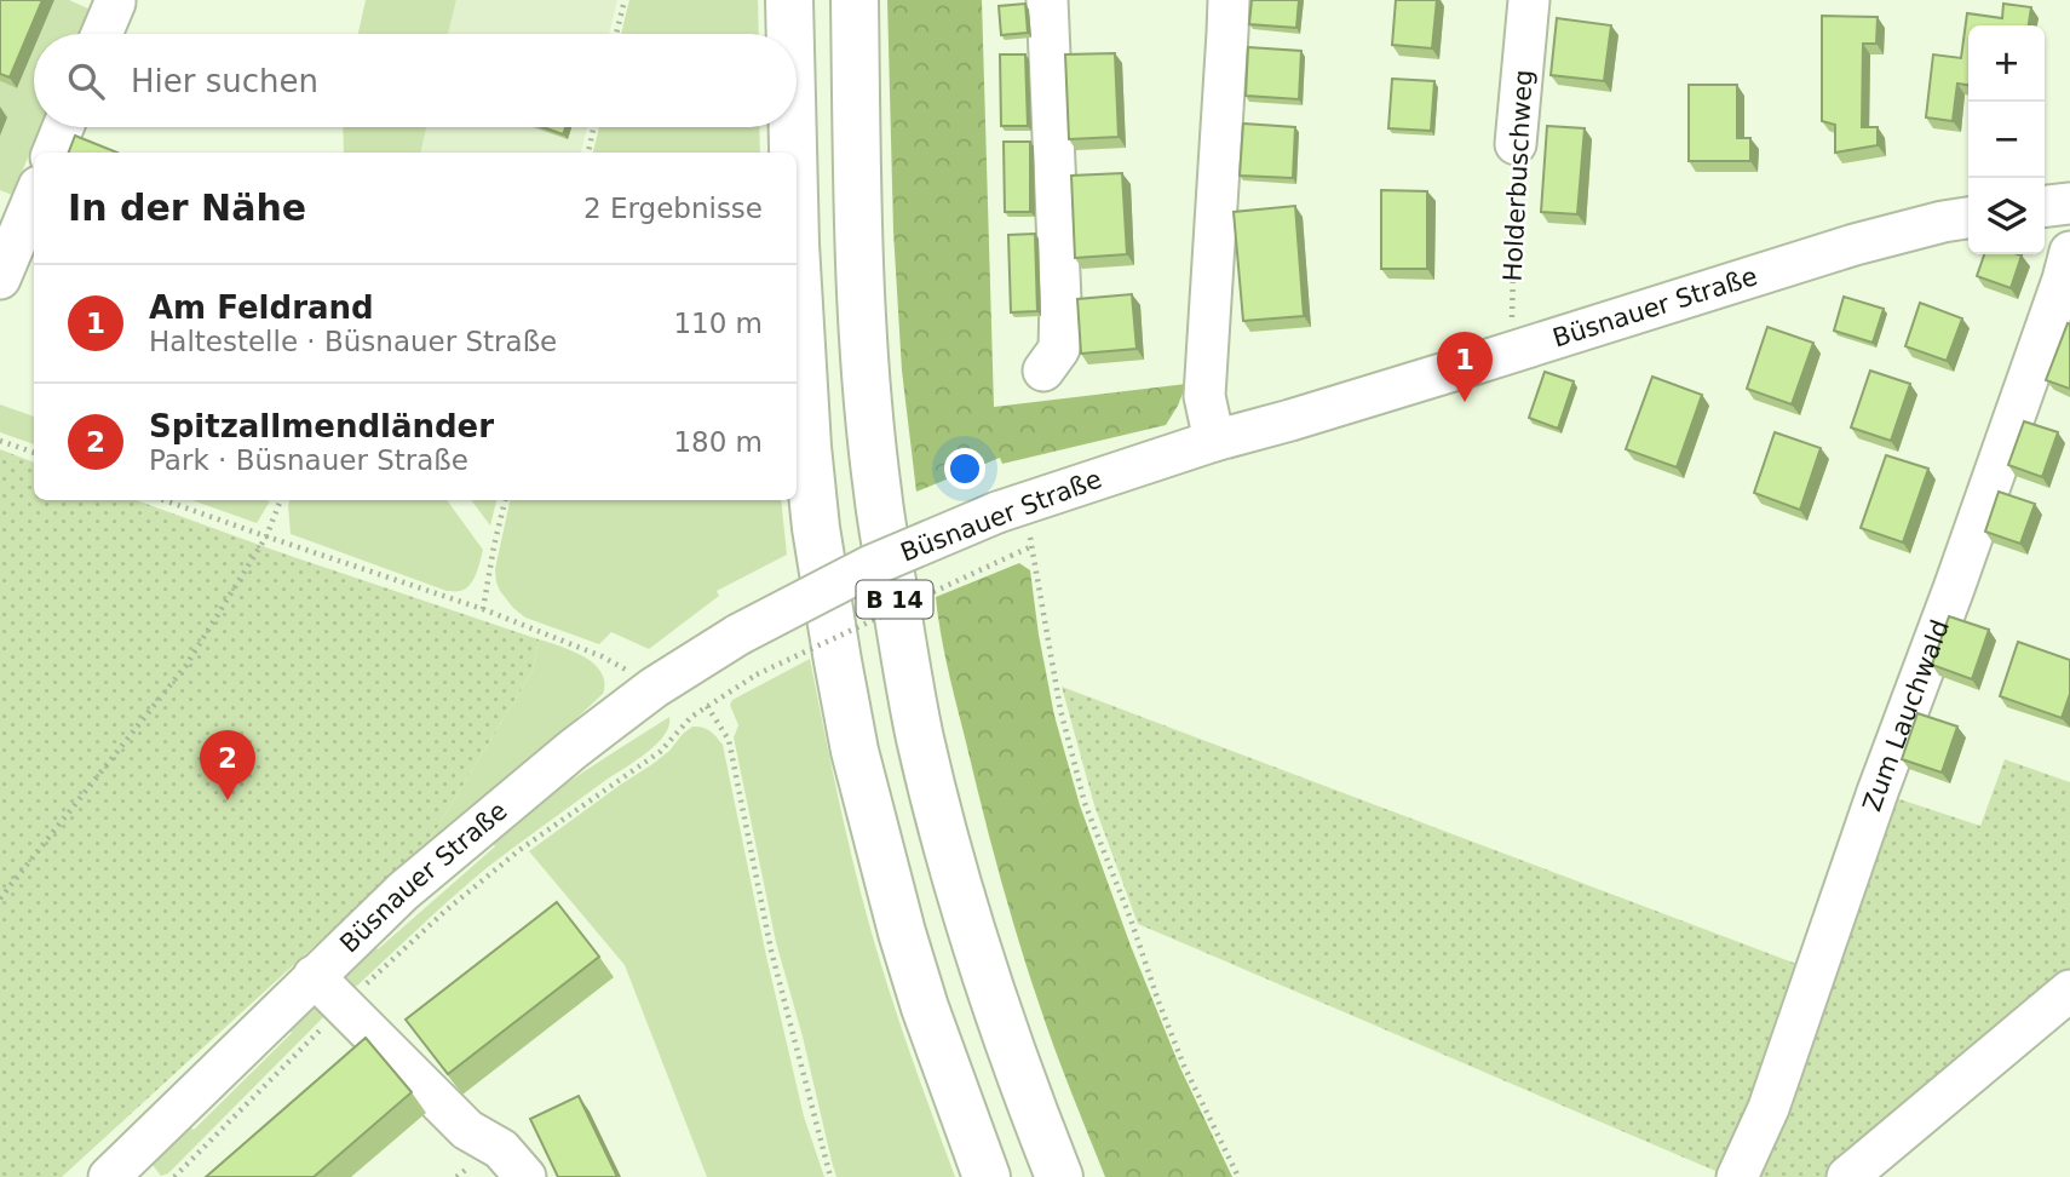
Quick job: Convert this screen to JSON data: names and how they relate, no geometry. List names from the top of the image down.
{
  "streets": {
    "highway": ["B 14"],
    "street": ["Holderbuschweg", "Büsnauer Straße", "Zum Lauchwald"]
  },
  "crossings": [
    ["Holderbuschweg", "Büsnauer Straße"]
  ],
  "page": {
    "map_buttons": ["+", "−"],
    "search": "Hier suchen",
    "heading": ["In der Nähe", "2 Ergebnisse"],
    "list": [
      {
        "mark": "1",
        "name": "Am Feldrand",
        "note": "Haltestelle · Büsnauer Straße",
        "value": "110 m"
      },
      {
        "mark": "2",
        "name": "Spitzallmendländer",
        "note": "Park · Büsnauer Straße",
        "value": "180 m"
      }
    ],
    "pins": ["1", "2"]
  }
}
